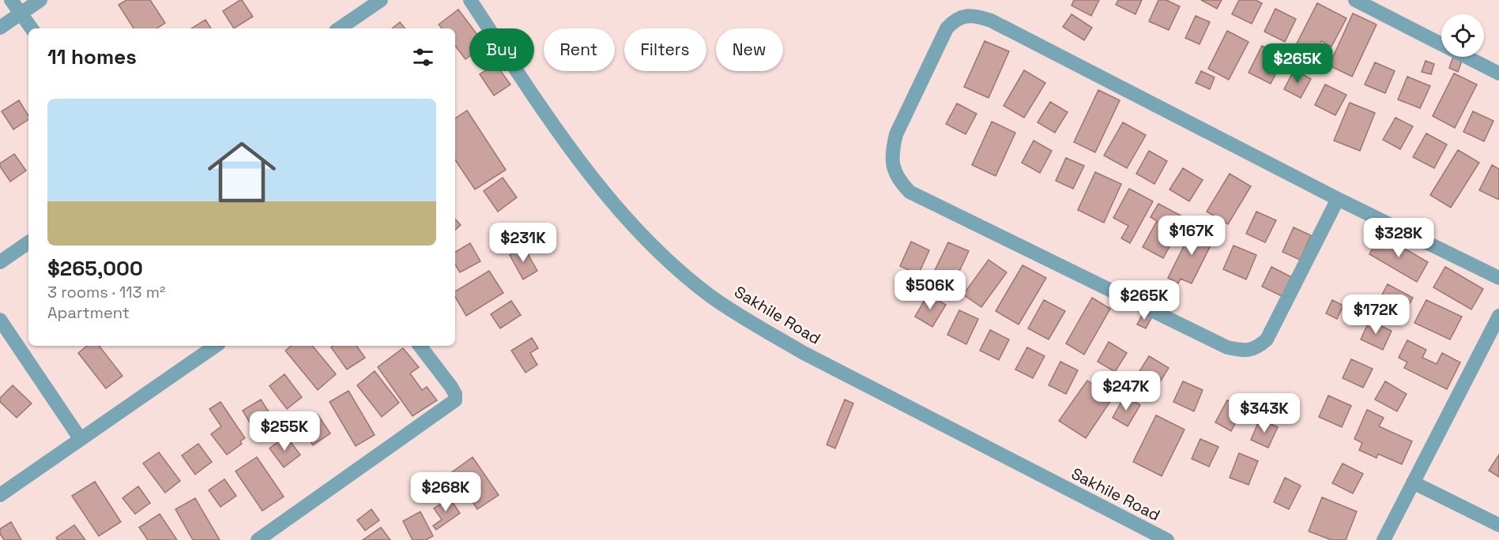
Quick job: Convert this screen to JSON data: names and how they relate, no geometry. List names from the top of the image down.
{
  "streets": {
    "street": ["Sakhile Road"]
  },
  "page": {
    "chip": [
      "Buy",
      "Rent",
      "Filters",
      "New"
    ],
    "heading": "11 homes",
    "price": [
      "$265K",
      "$167K",
      "$328K",
      "$231K",
      "$506K",
      "$265K",
      "$172K",
      "$247K",
      "$343K",
      "$255K",
      "$268K"
    ],
    "list": [
      {
        "name": "$265,000",
        "note": "3 rooms · 113 m² · Apartment"
      }
    ]
  }
}
